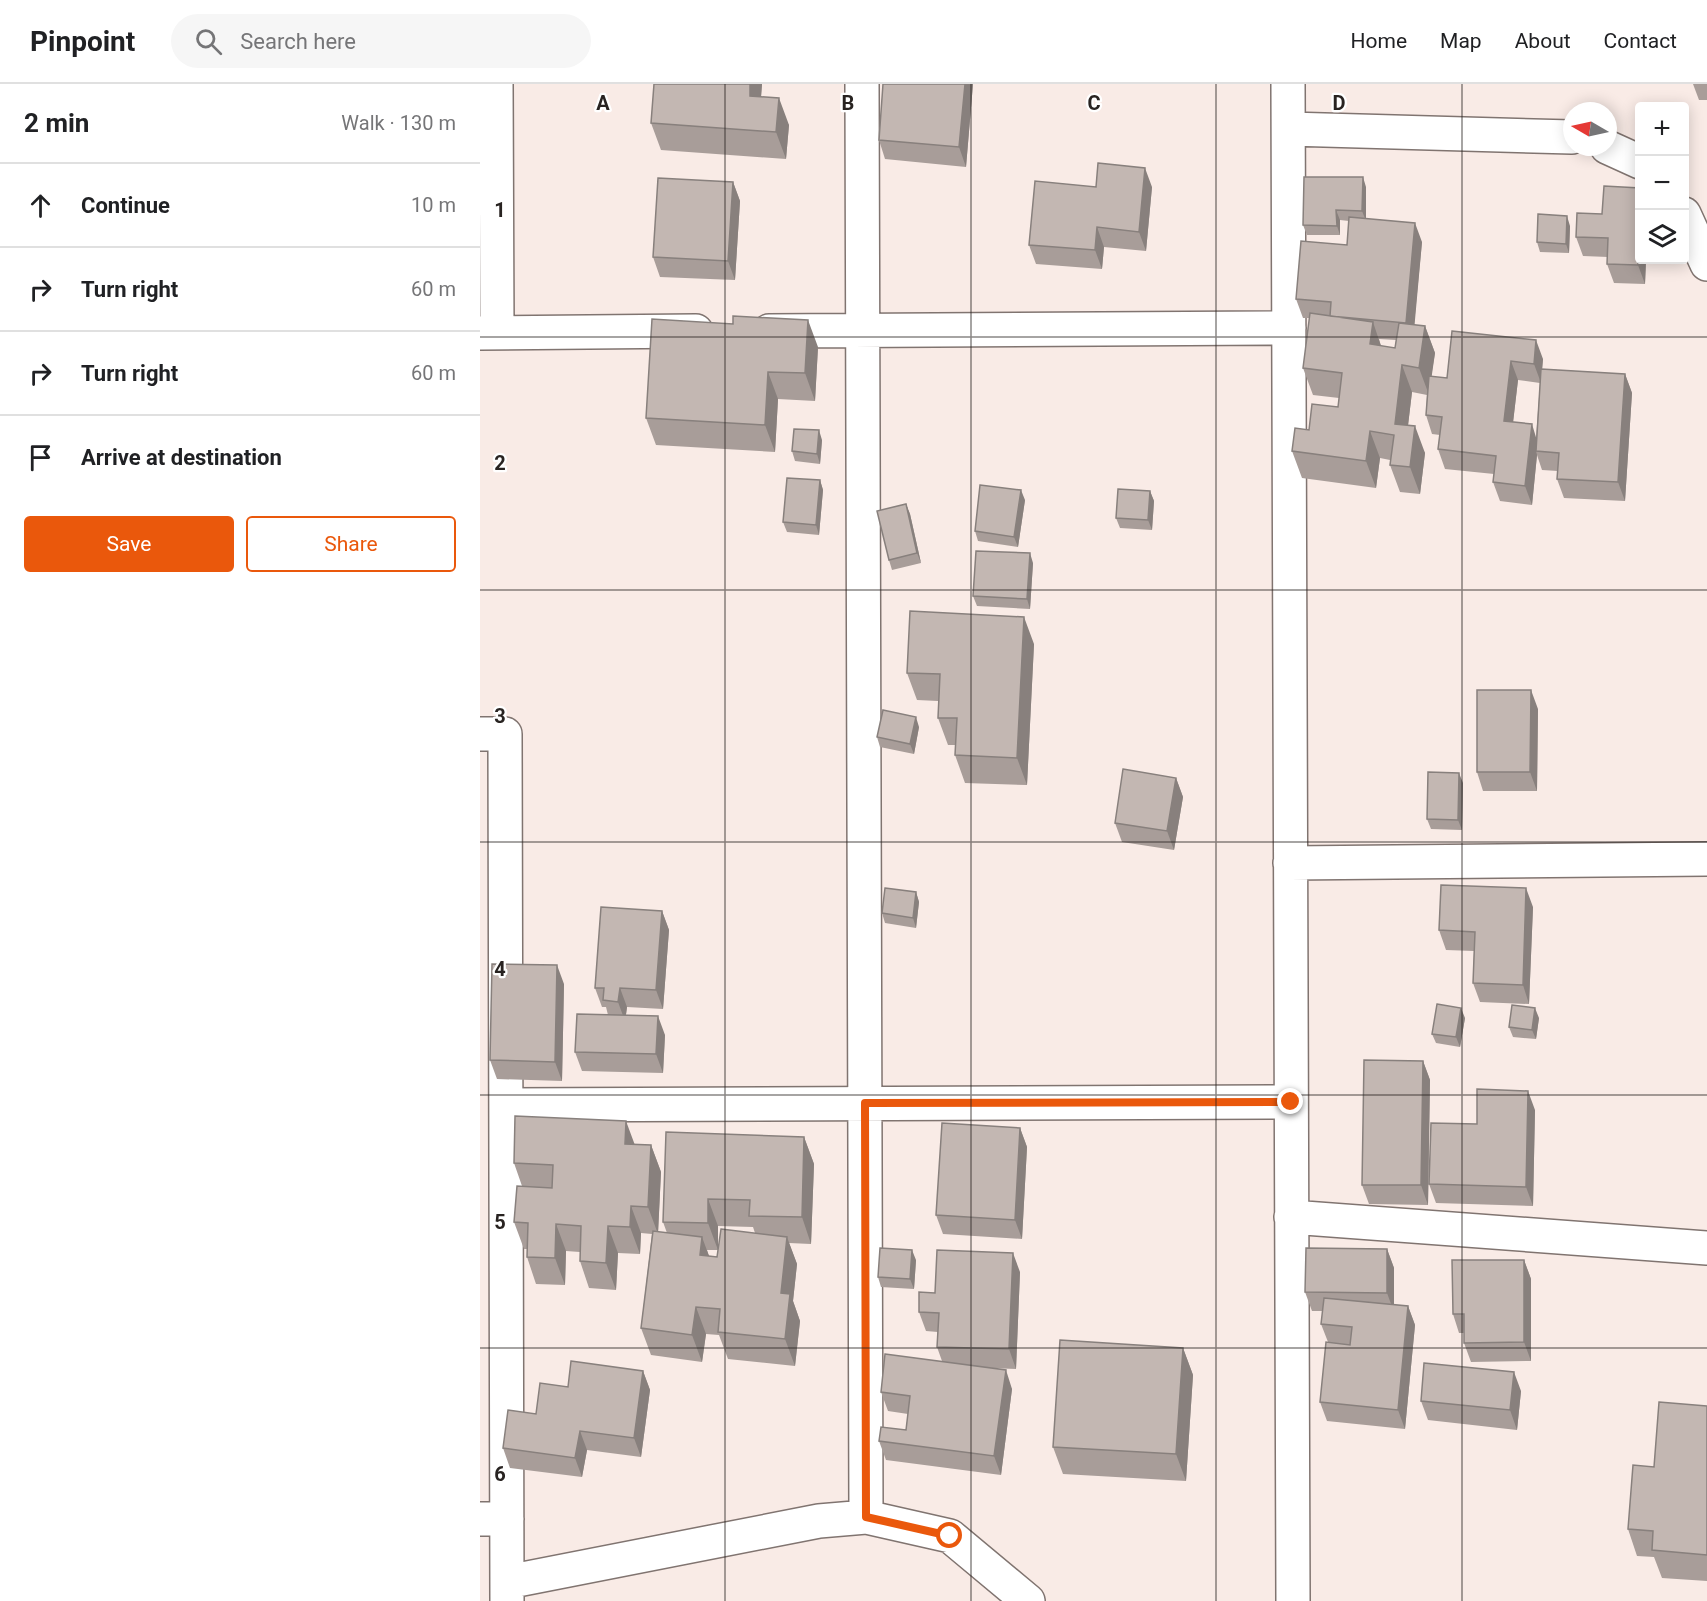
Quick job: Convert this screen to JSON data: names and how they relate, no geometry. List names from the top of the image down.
{
  "north": "left",
  "page": {
    "header": "Pinpoint",
    "search": "Search here",
    "nav": [
      "Home",
      "Map",
      "About",
      "Contact"
    ],
    "heading": ["2 min", "Walk · 130 m"],
    "map_buttons": ["+", "−"],
    "list": [
      ["Continue", "10 m"],
      ["Turn right", "60 m"],
      ["Turn right", "60 m"],
      "Arrive at destination"
    ],
    "buttons": ["Save", "Share"]
  },
  "grid": {
    "columns": [
      "A",
      "B",
      "C",
      "D"
    ],
    "rows": [
      "1",
      "2",
      "3",
      "4",
      "5",
      "6"
    ]
  }
}
